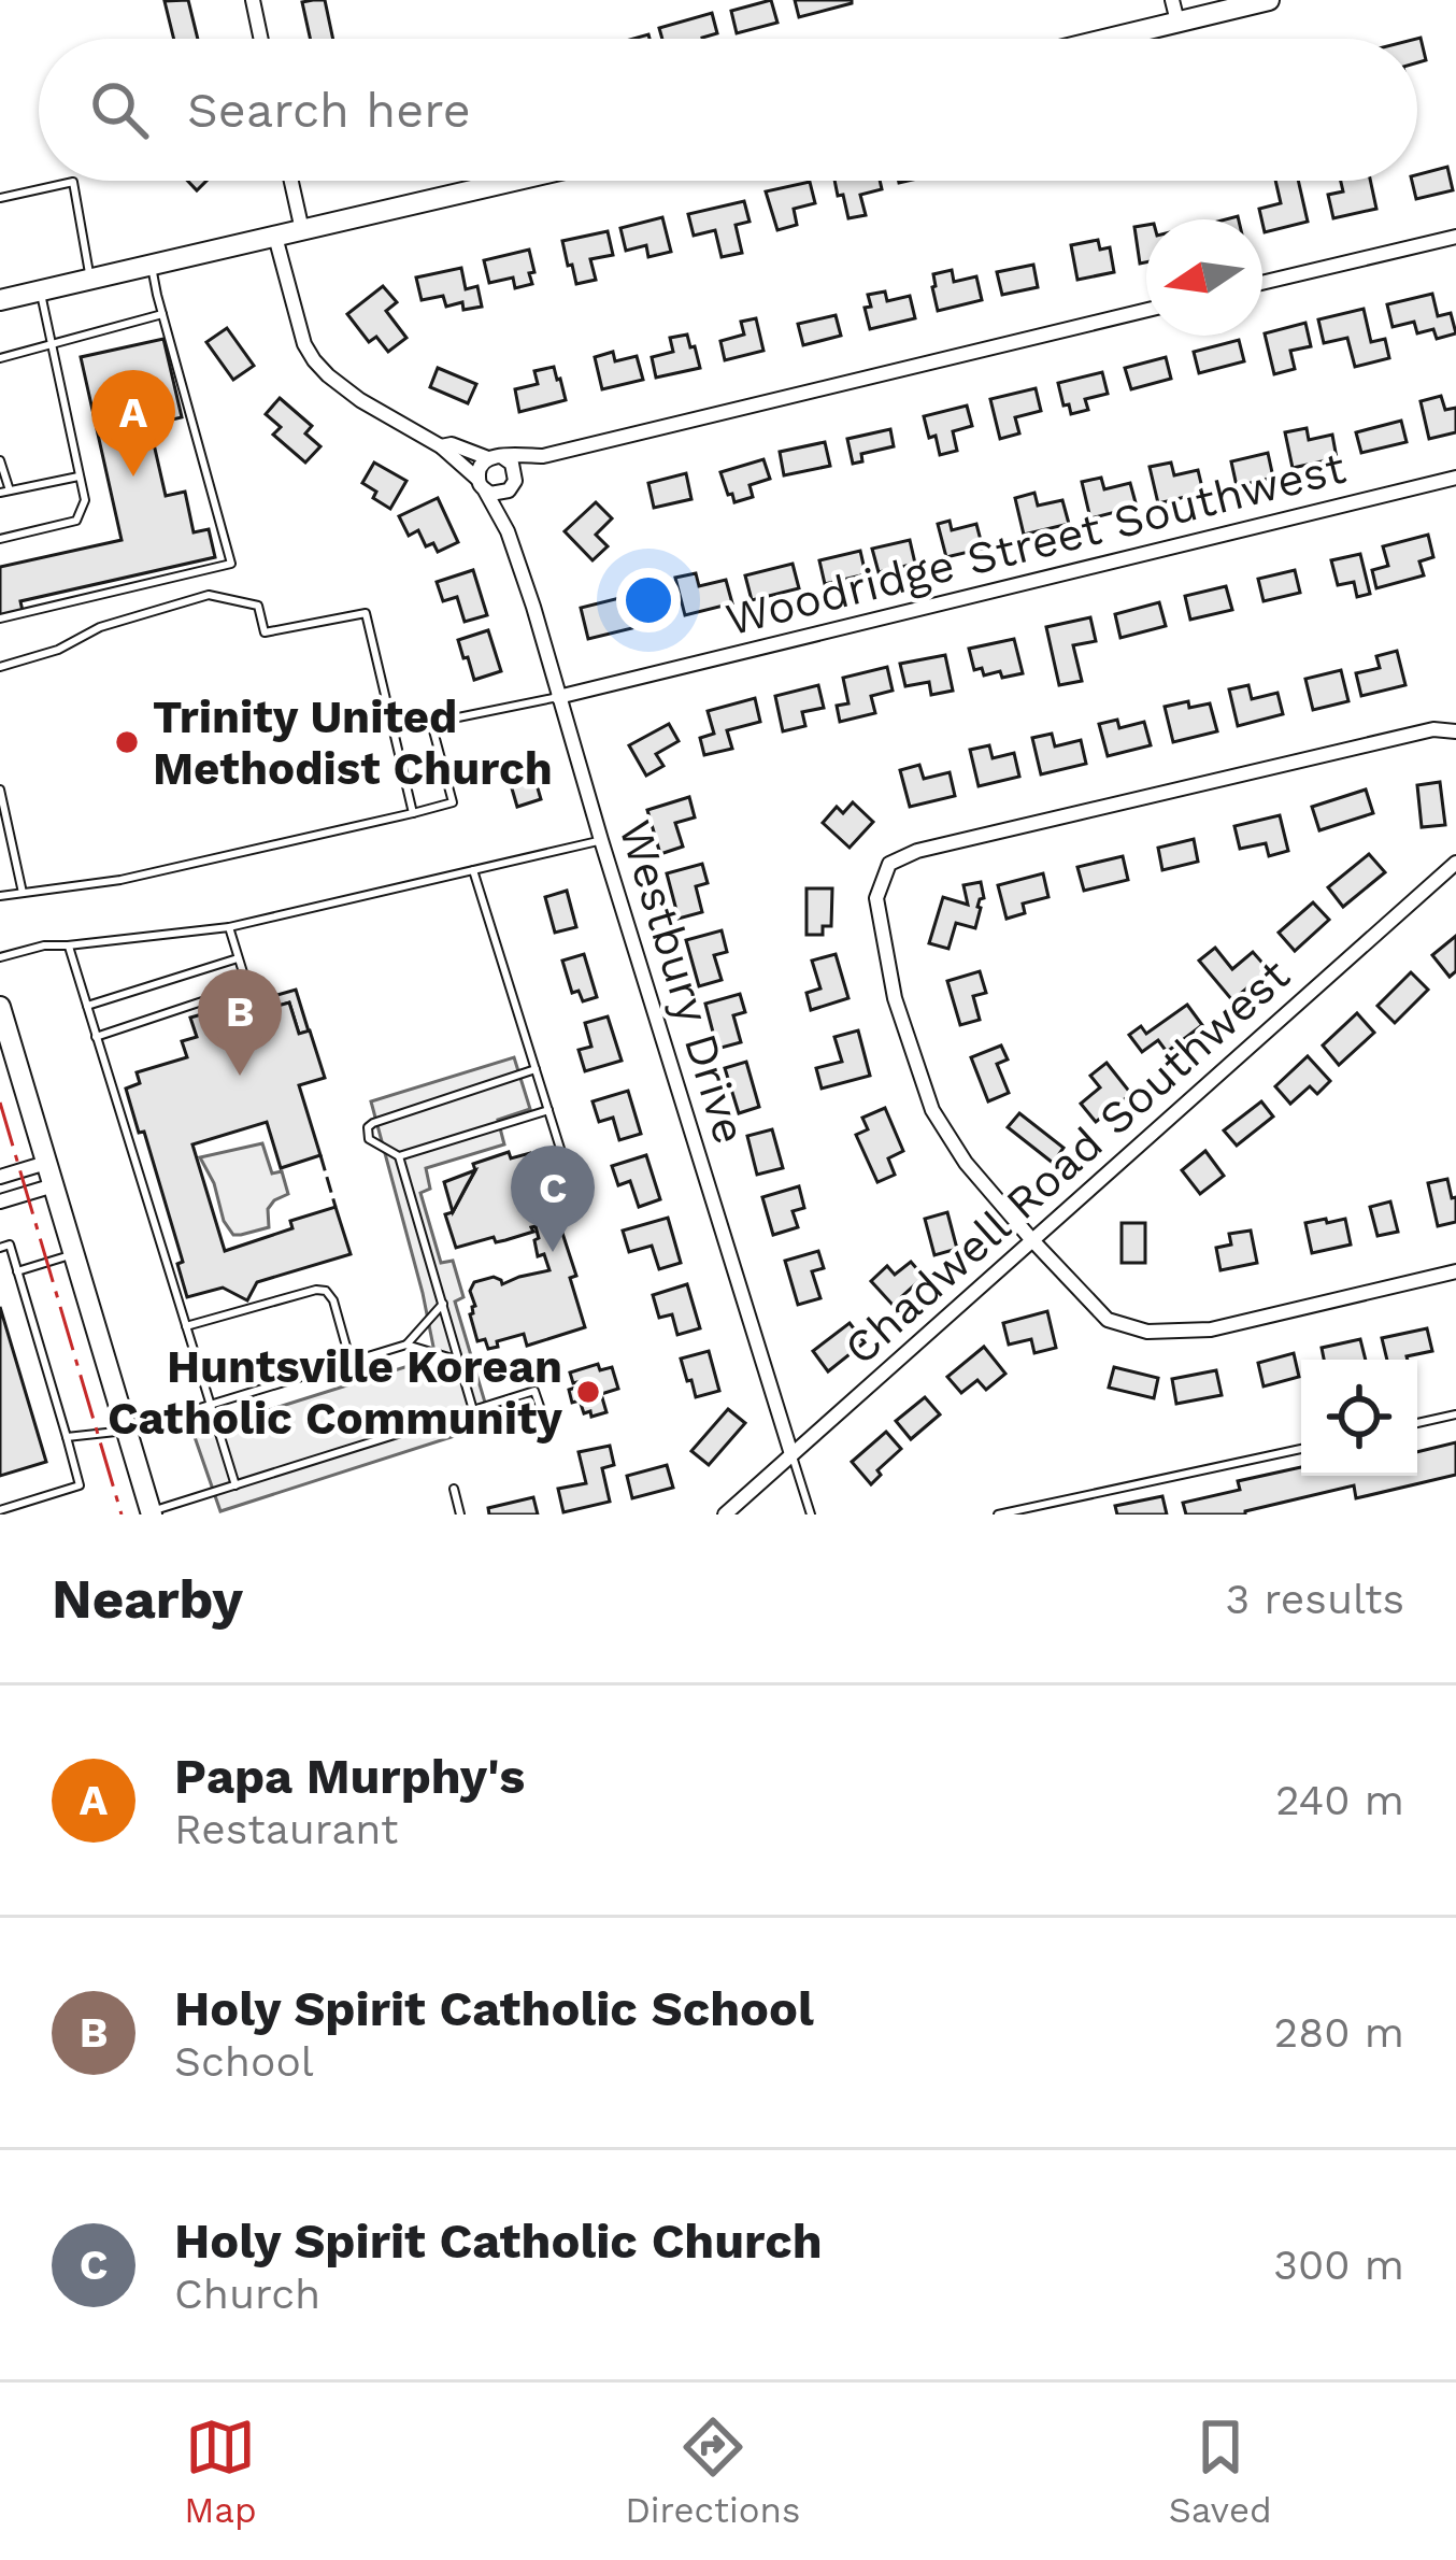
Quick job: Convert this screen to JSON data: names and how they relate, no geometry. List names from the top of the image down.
{
  "streets": {
    "street": ["Woodridge Street Southwest", "Westbury Drive", "Chadwell Road Southwest"]
  },
  "crossings": [
    ["Woodridge Street Southwest", "Westbury Drive"],
    ["Westbury Drive", "Chadwell Road Southwest"]
  ],
  "places": ["Trinity United Methodist Church", "Huntsville Korean Catholic Community"],
  "north": "left",
  "page": {
    "search": "Search here",
    "pins": ["A", "B", "C"],
    "heading": ["Nearby", "3 results"],
    "list": [
      {
        "mark": "A",
        "name": "Papa Murphy's",
        "note": "Restaurant",
        "value": "240 m"
      },
      {
        "mark": "B",
        "name": "Holy Spirit Catholic School",
        "note": "School",
        "value": "280 m"
      },
      {
        "mark": "C",
        "name": "Holy Spirit Catholic Church",
        "note": "Church",
        "value": "300 m"
      }
    ],
    "nav": ["Map", "Directions", "Saved"]
  }
}
